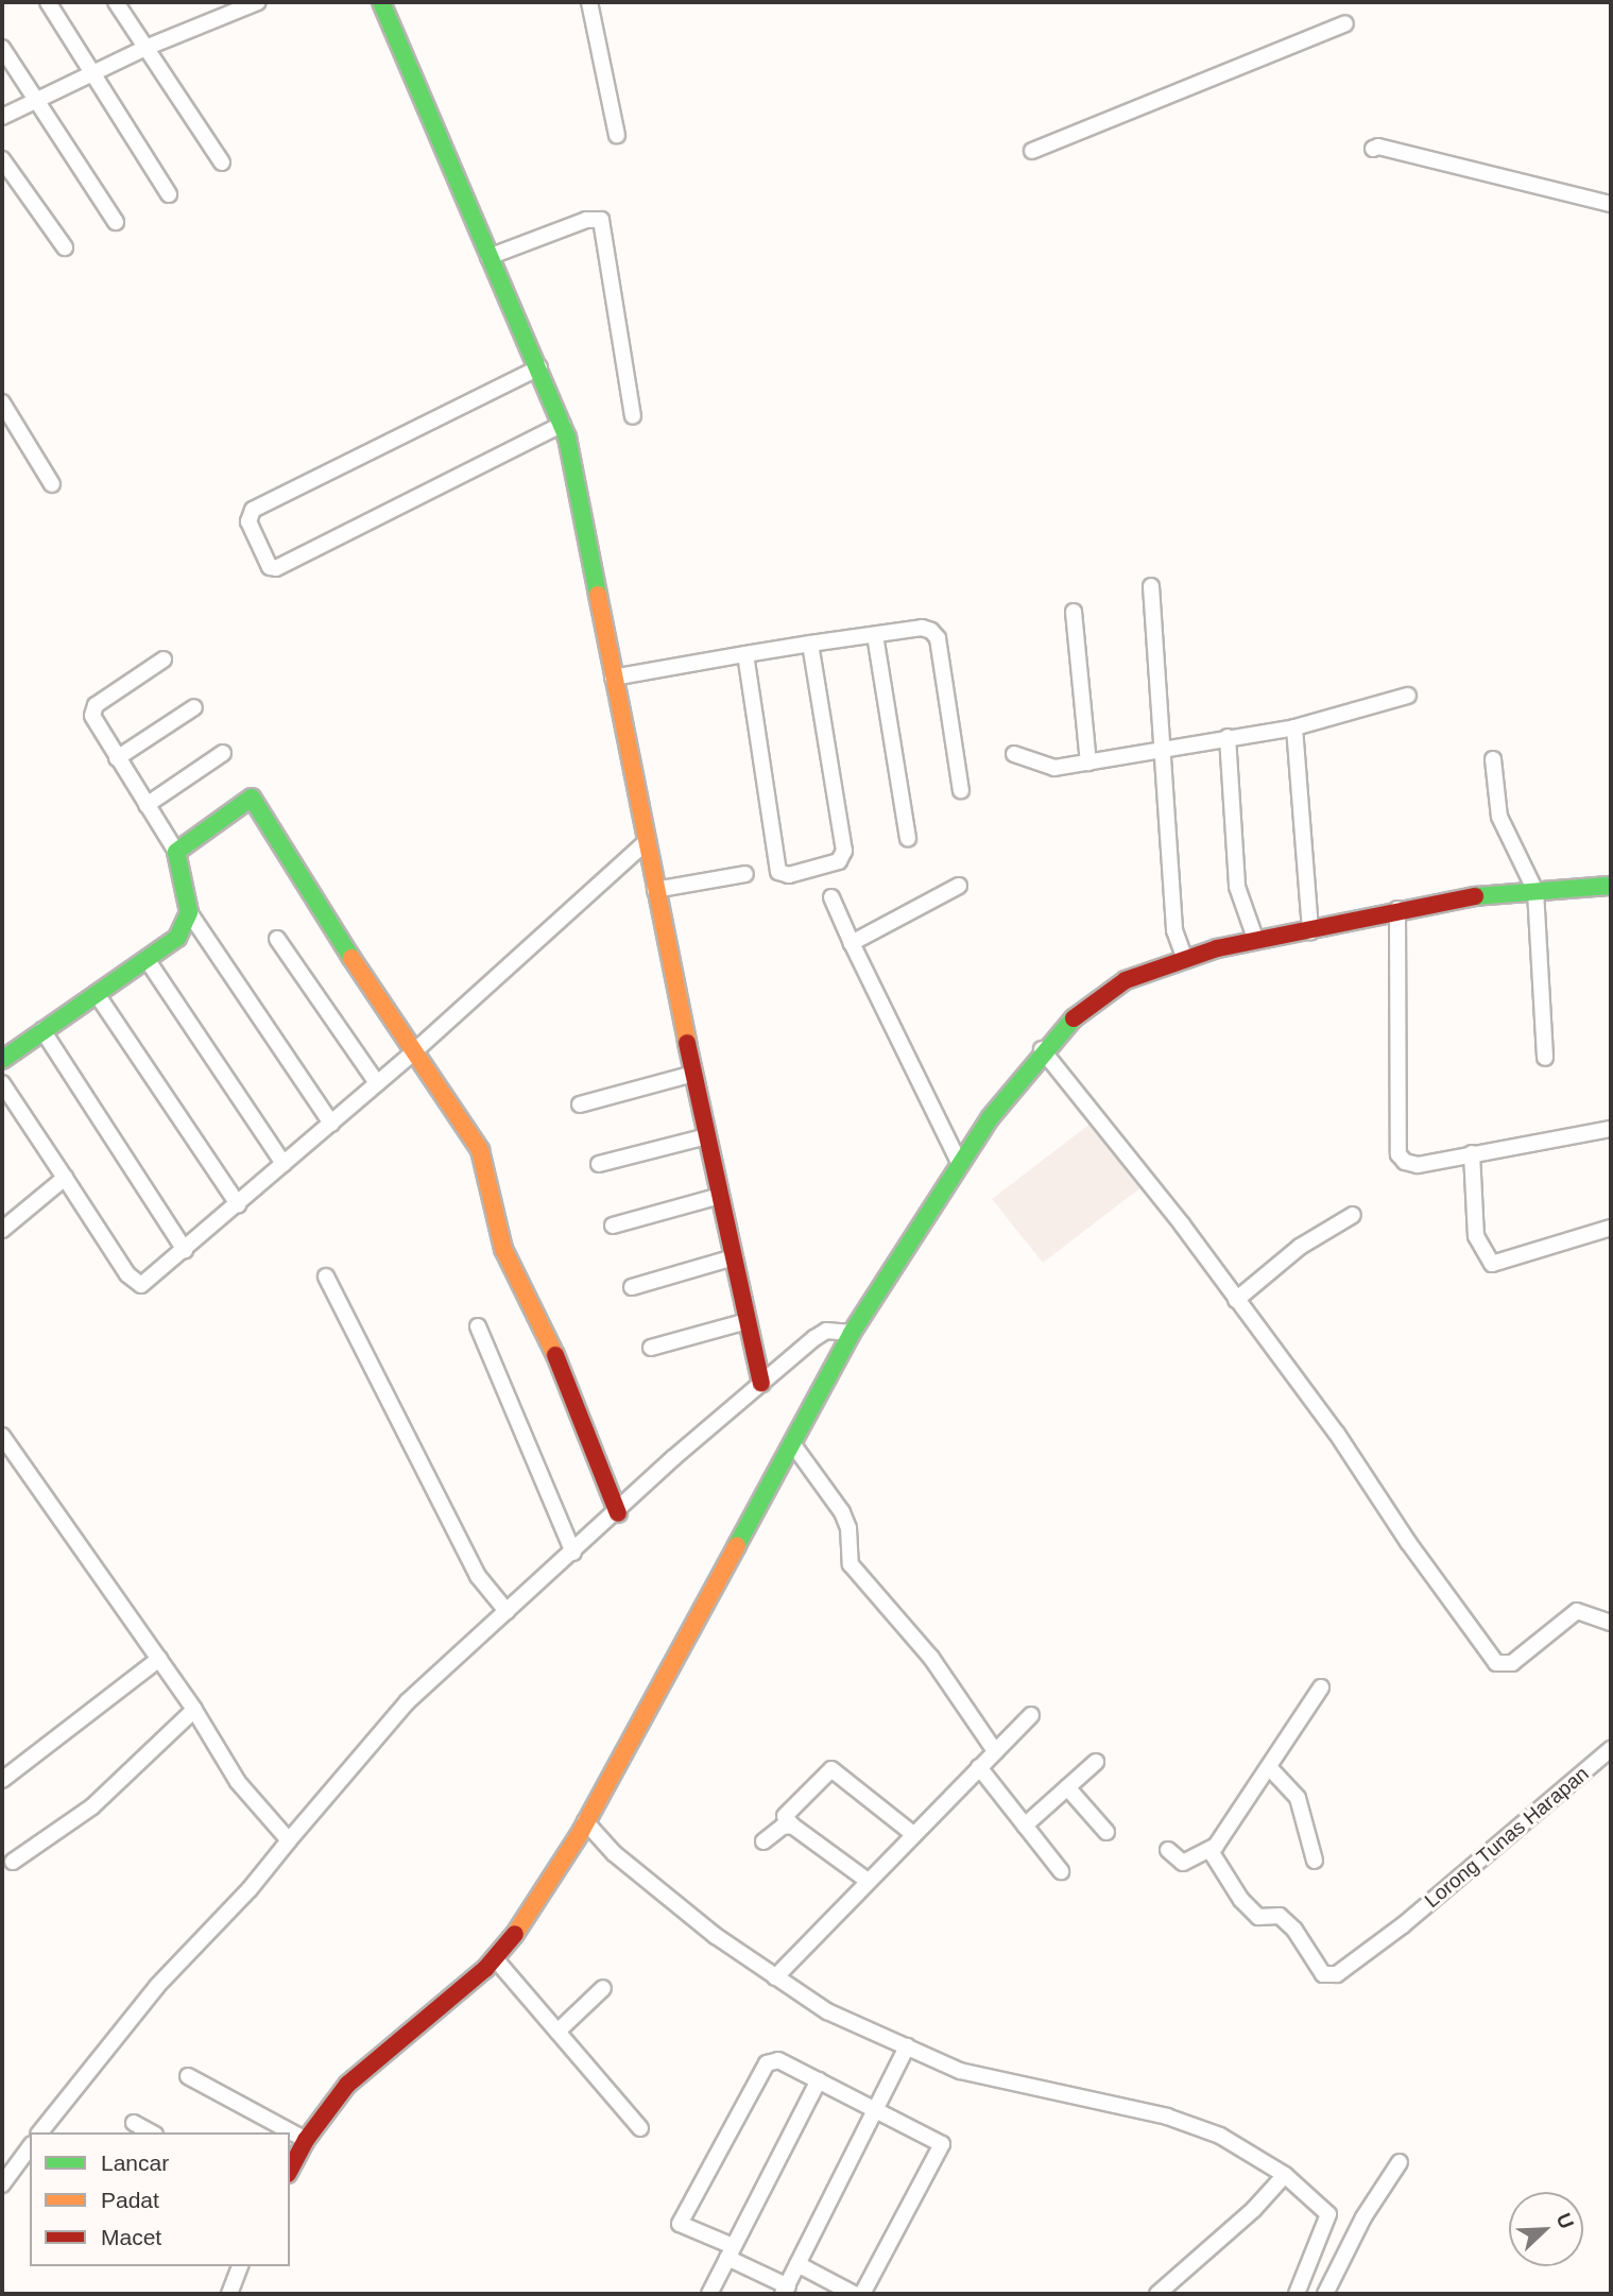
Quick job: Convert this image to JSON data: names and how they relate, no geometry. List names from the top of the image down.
{
  "streets": {
    "street": ["Lorong Tunas Harapan"]
  },
  "legend": ["Lancar", "Padat", "Macet"],
  "north": "top right"
}
